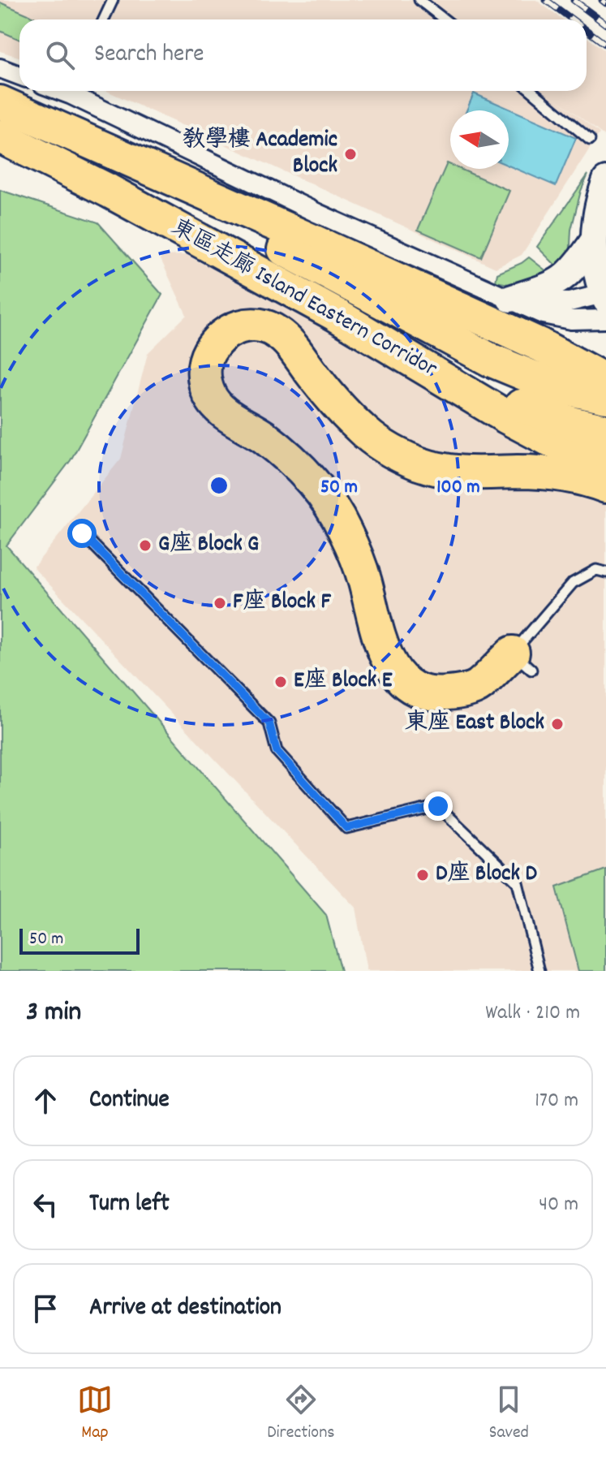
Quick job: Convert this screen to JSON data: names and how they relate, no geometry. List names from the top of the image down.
{
  "streets": {
    "highway": ["東區走廊 Island Eastern Corridor"]
  },
  "places": [
    "教學樓 Academic Block",
    "G座 Block G",
    "F座 Block F",
    "E座 Block E",
    "東座 East Block",
    "D座 Block D"
  ],
  "scale_bar": "50 m",
  "north": "left",
  "page": {
    "search": "Search here",
    "scale": "50 m",
    "heading": ["3 min", "Walk · 210 m"],
    "list": [
      ["Continue", "170 m"],
      ["Turn left", "40 m"],
      "Arrive at destination"
    ],
    "nav": ["Map", "Directions", "Saved"]
  },
  "rings": ["50 m", "100 m"]
}
